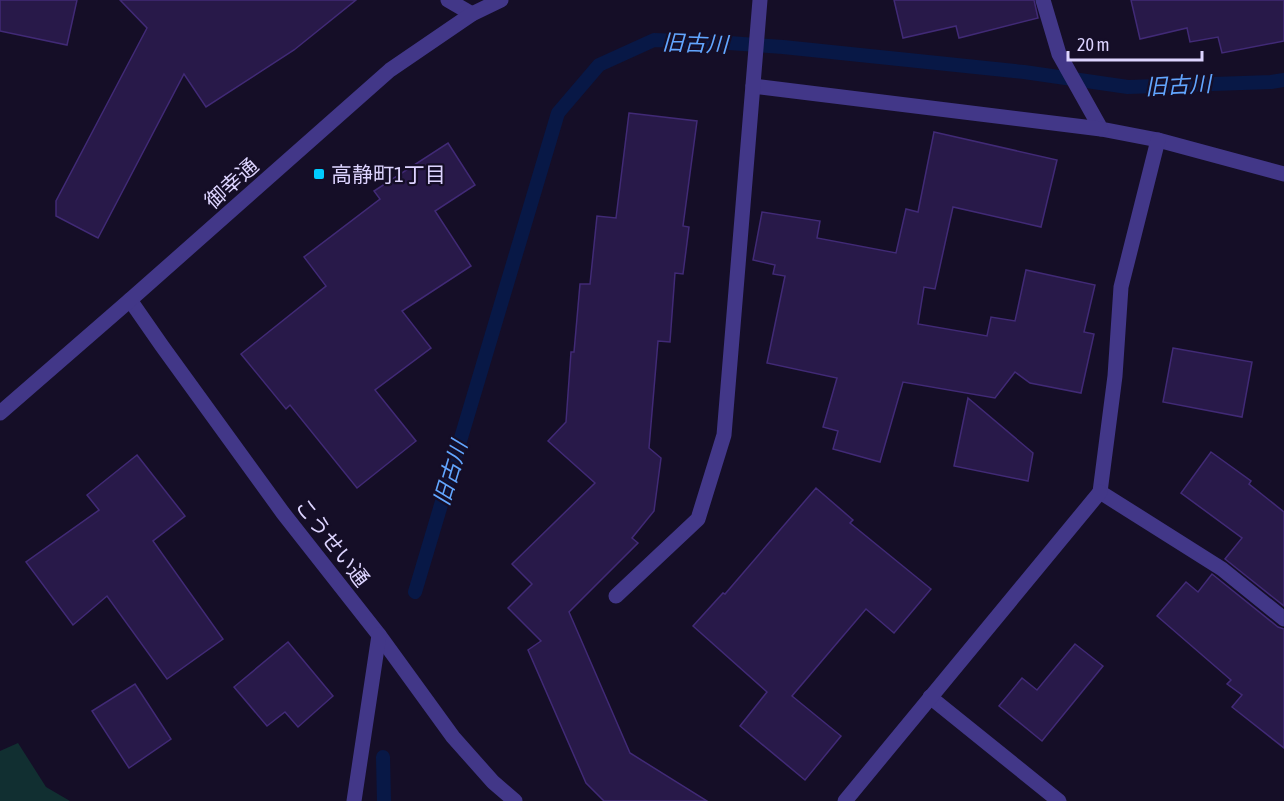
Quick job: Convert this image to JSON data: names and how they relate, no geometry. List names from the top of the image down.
{
  "streets": {
    "street": ["御幸通", "こうせい通"]
  },
  "crossings": [
    ["御幸通", "こうせい通"]
  ],
  "water": ["旧古川"],
  "places": {
    "transit": ["高静町1丁目"]
  },
  "scale_bar": "20 m"
}
